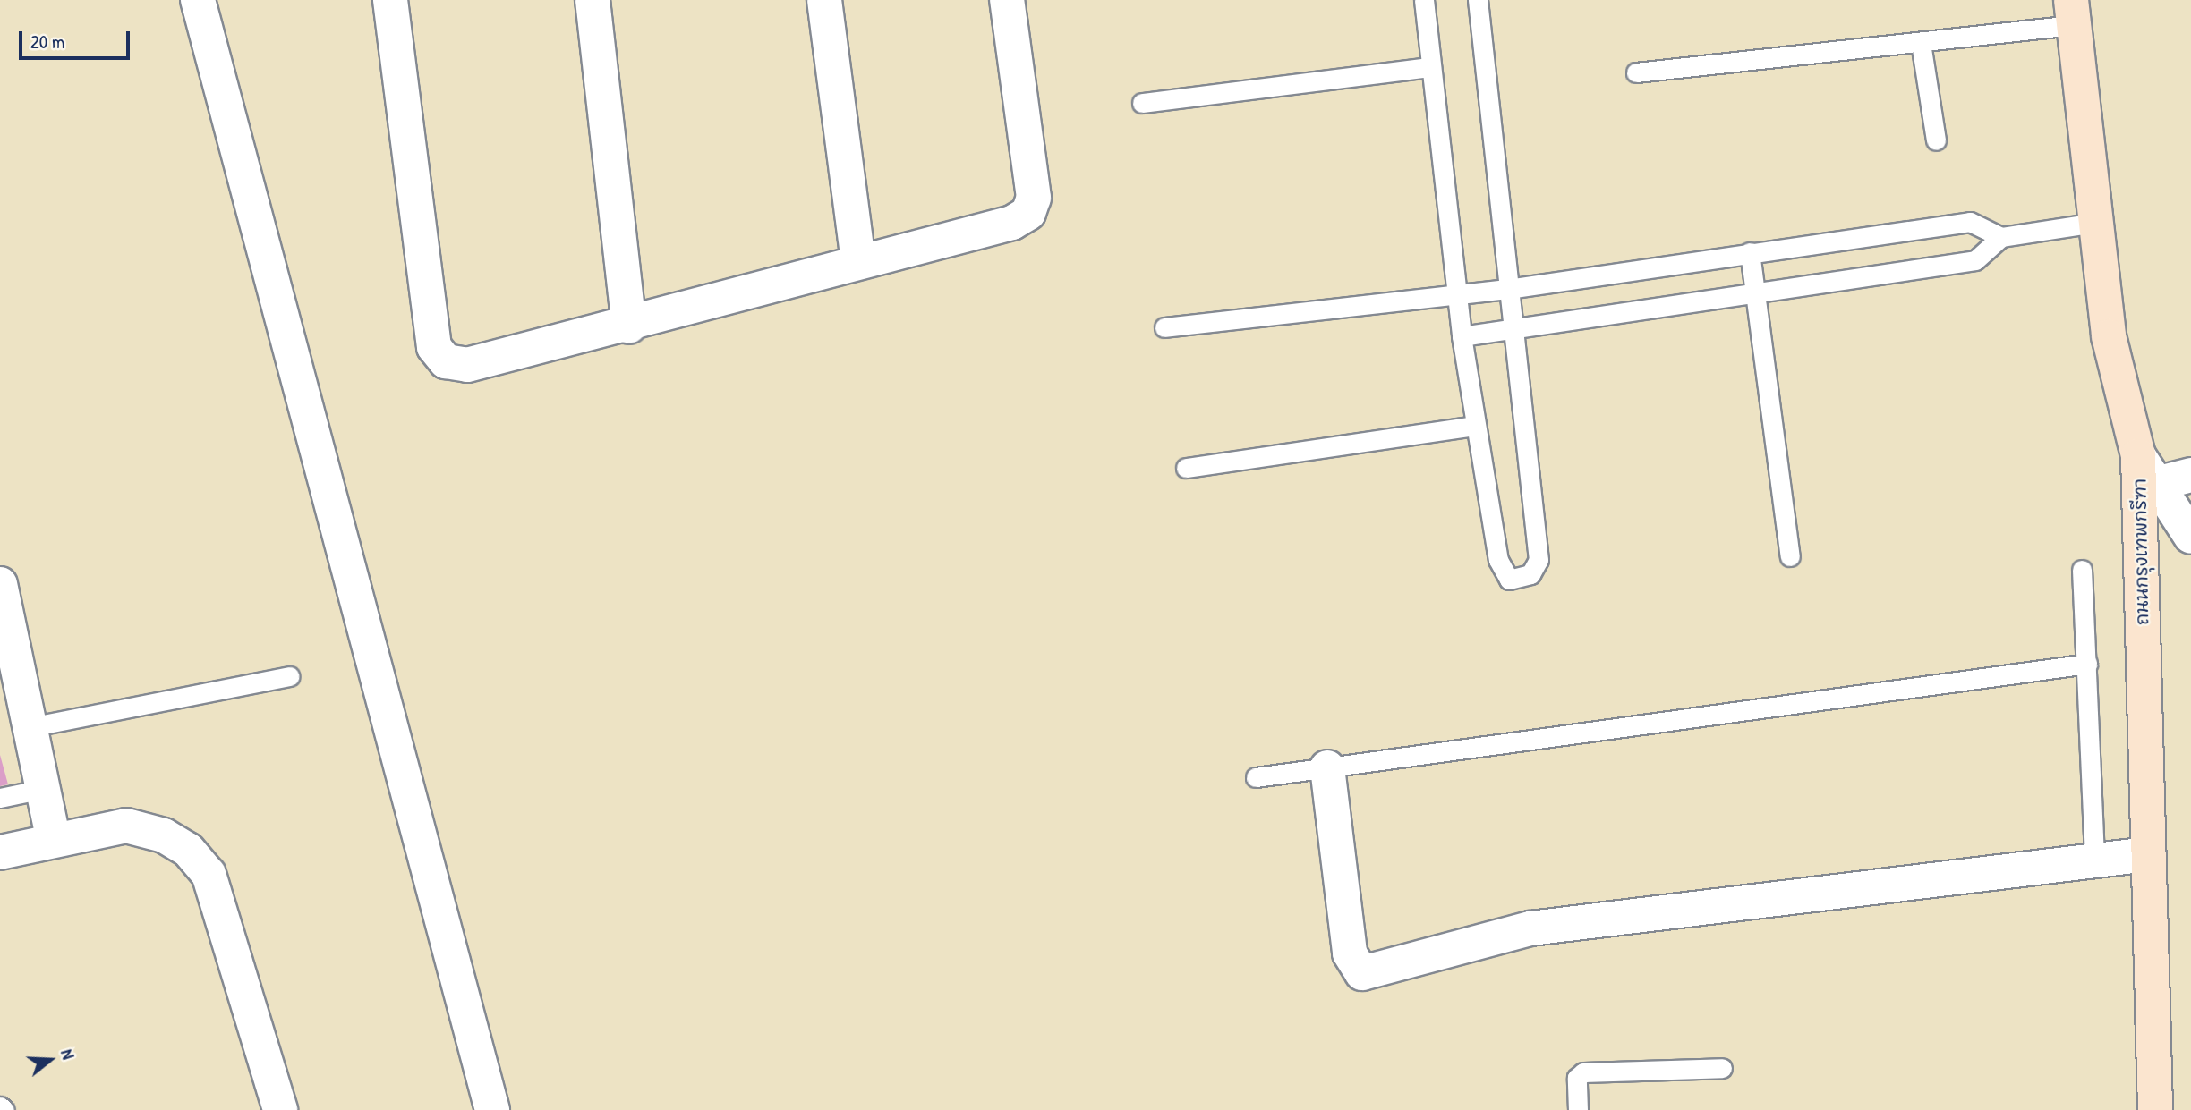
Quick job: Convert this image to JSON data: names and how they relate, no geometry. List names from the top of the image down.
{
  "streets": {
    "main road": ["ถนนกรุงเทพกรีฑา"]
  },
  "scale_bar": "20 m",
  "north": "right"
}
